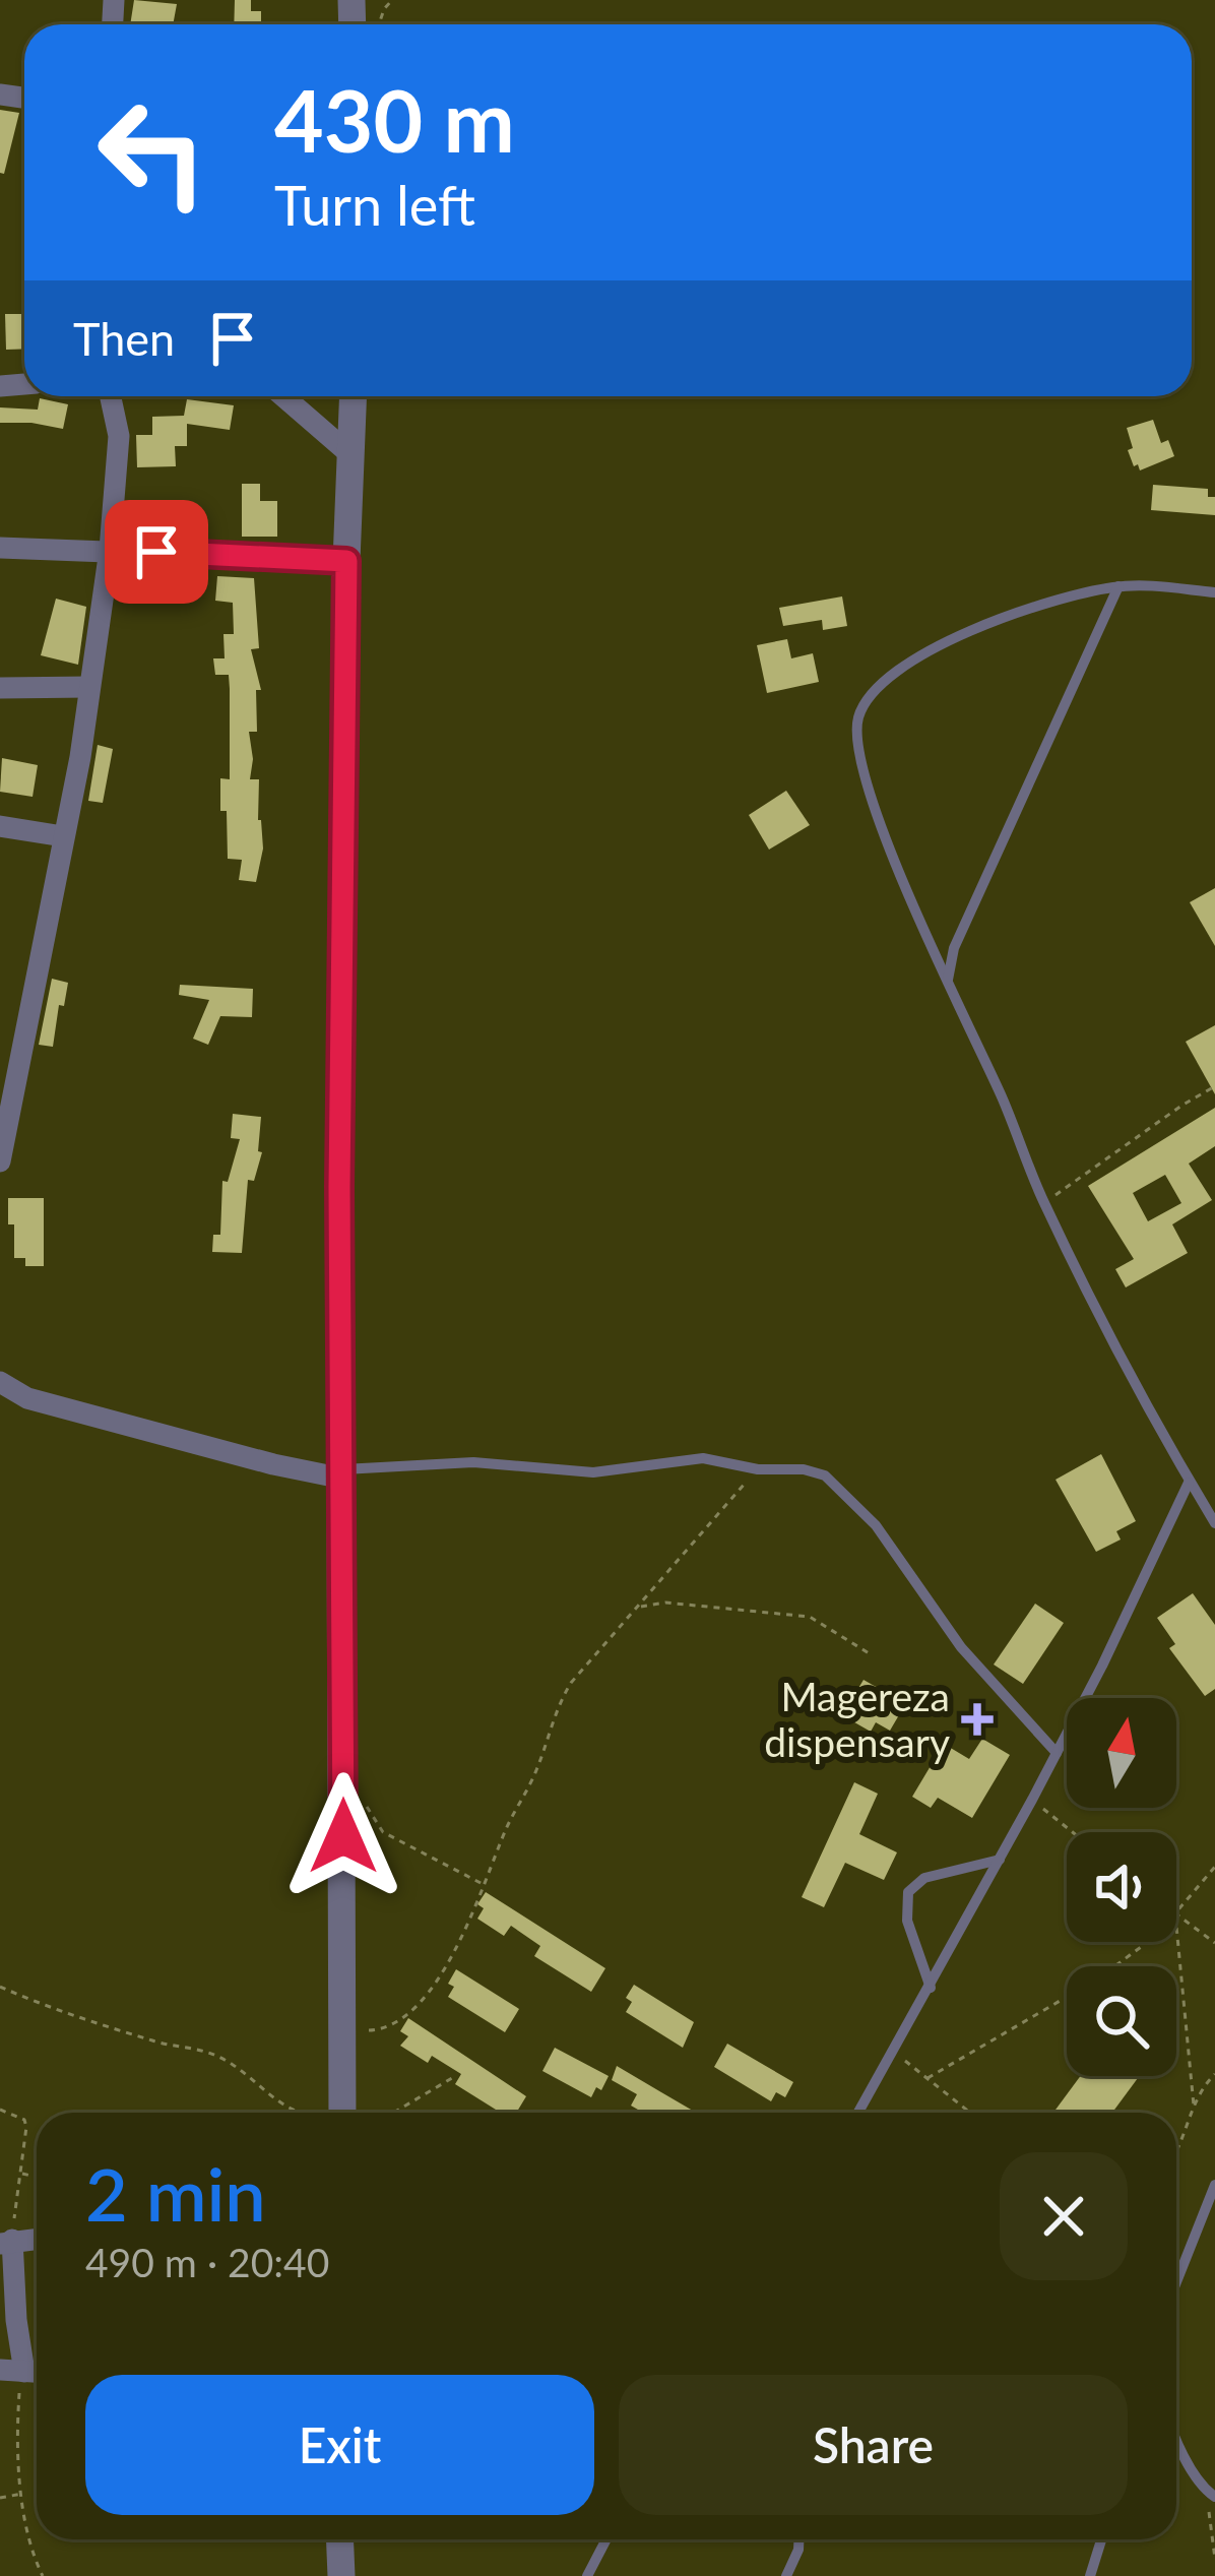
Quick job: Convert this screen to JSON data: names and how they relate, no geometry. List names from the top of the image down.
{
  "places": {
    "health": ["Magereza dispensary"]
  },
  "north": "top",
  "page": {
    "turn": ["430 m", "Turn left"],
    "then": "Then",
    "heading": ["2 min", "490 m · 20:40"],
    "buttons": ["Exit", "Share"]
  }
}
